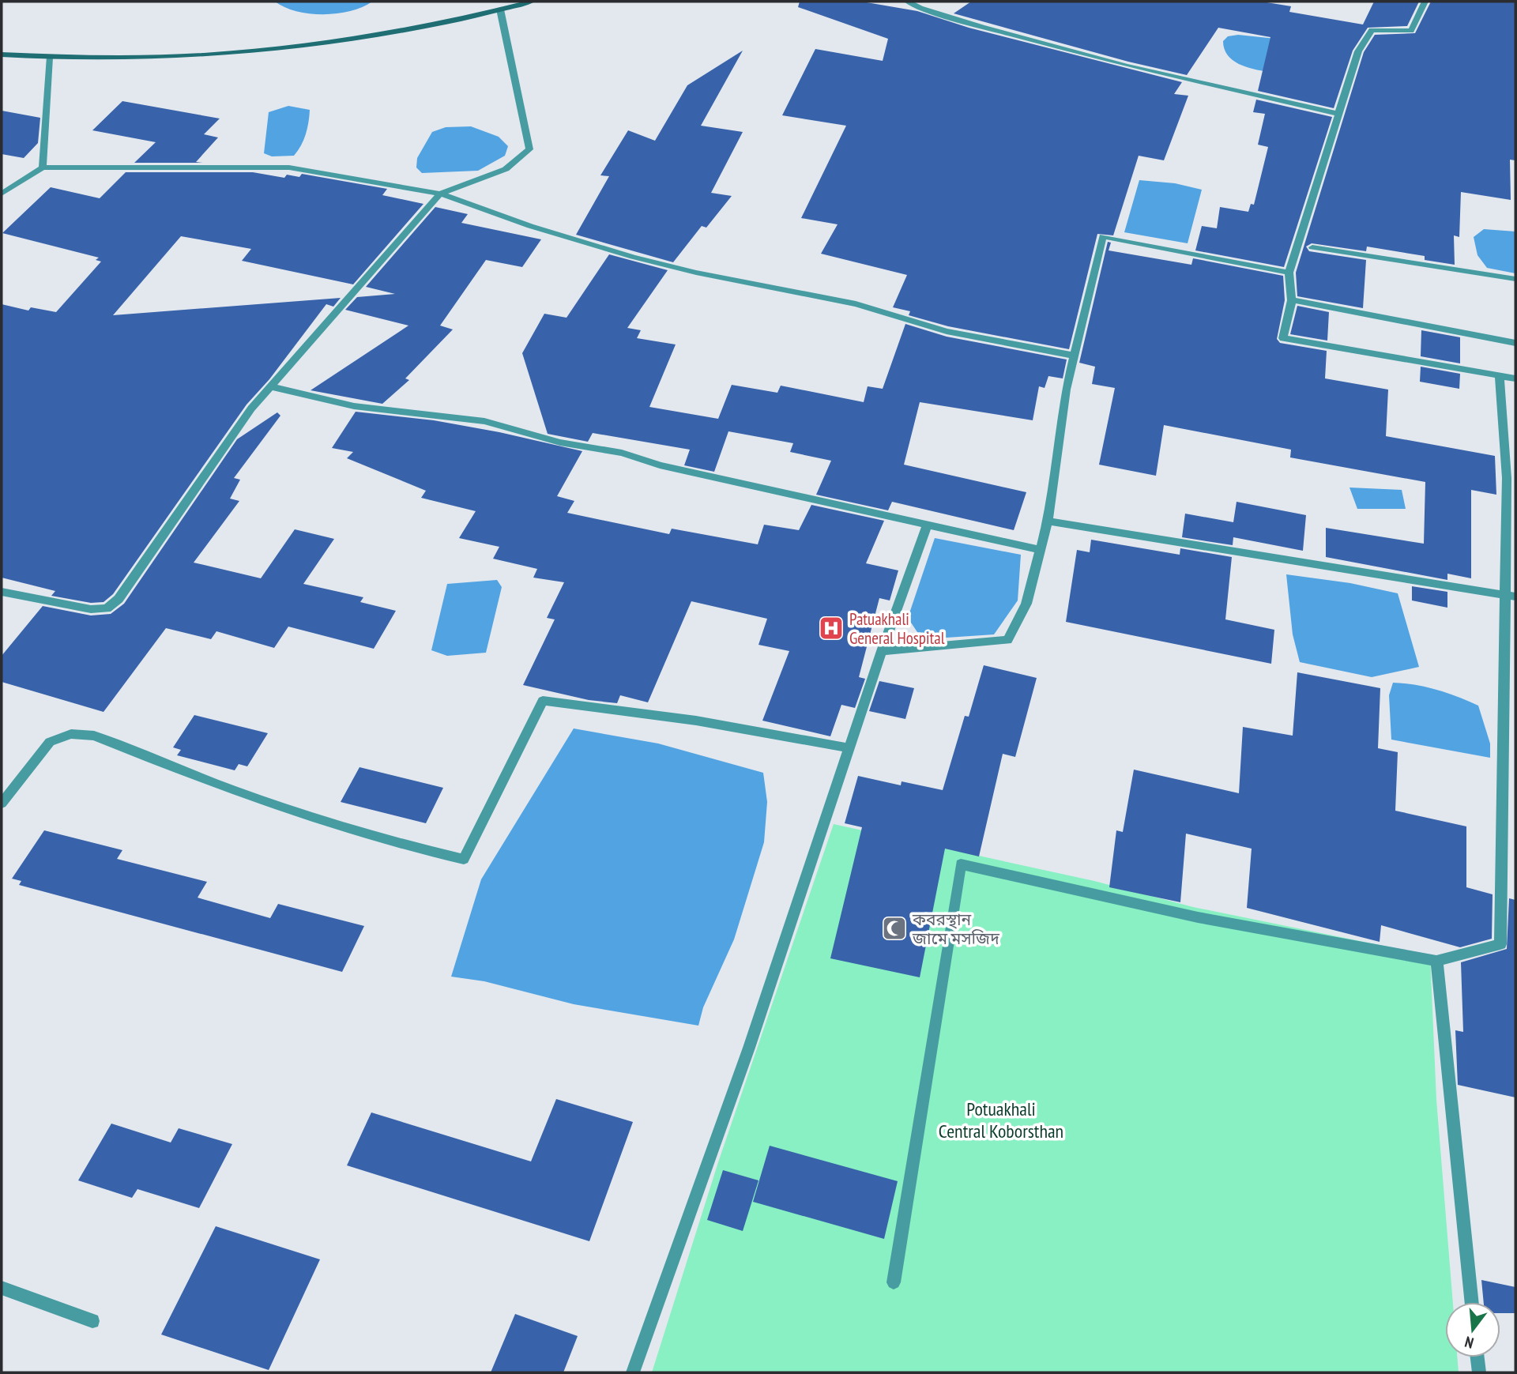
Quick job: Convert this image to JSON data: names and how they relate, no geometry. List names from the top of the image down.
{
  "parks": ["Potuakhali Central Koborsthan"],
  "places": {
    "hospital": ["Patuakhali General Hospital"],
    "mosque": ["কবরস্থান জামে মসজিদ"]
  },
  "north": "bottom"
}
